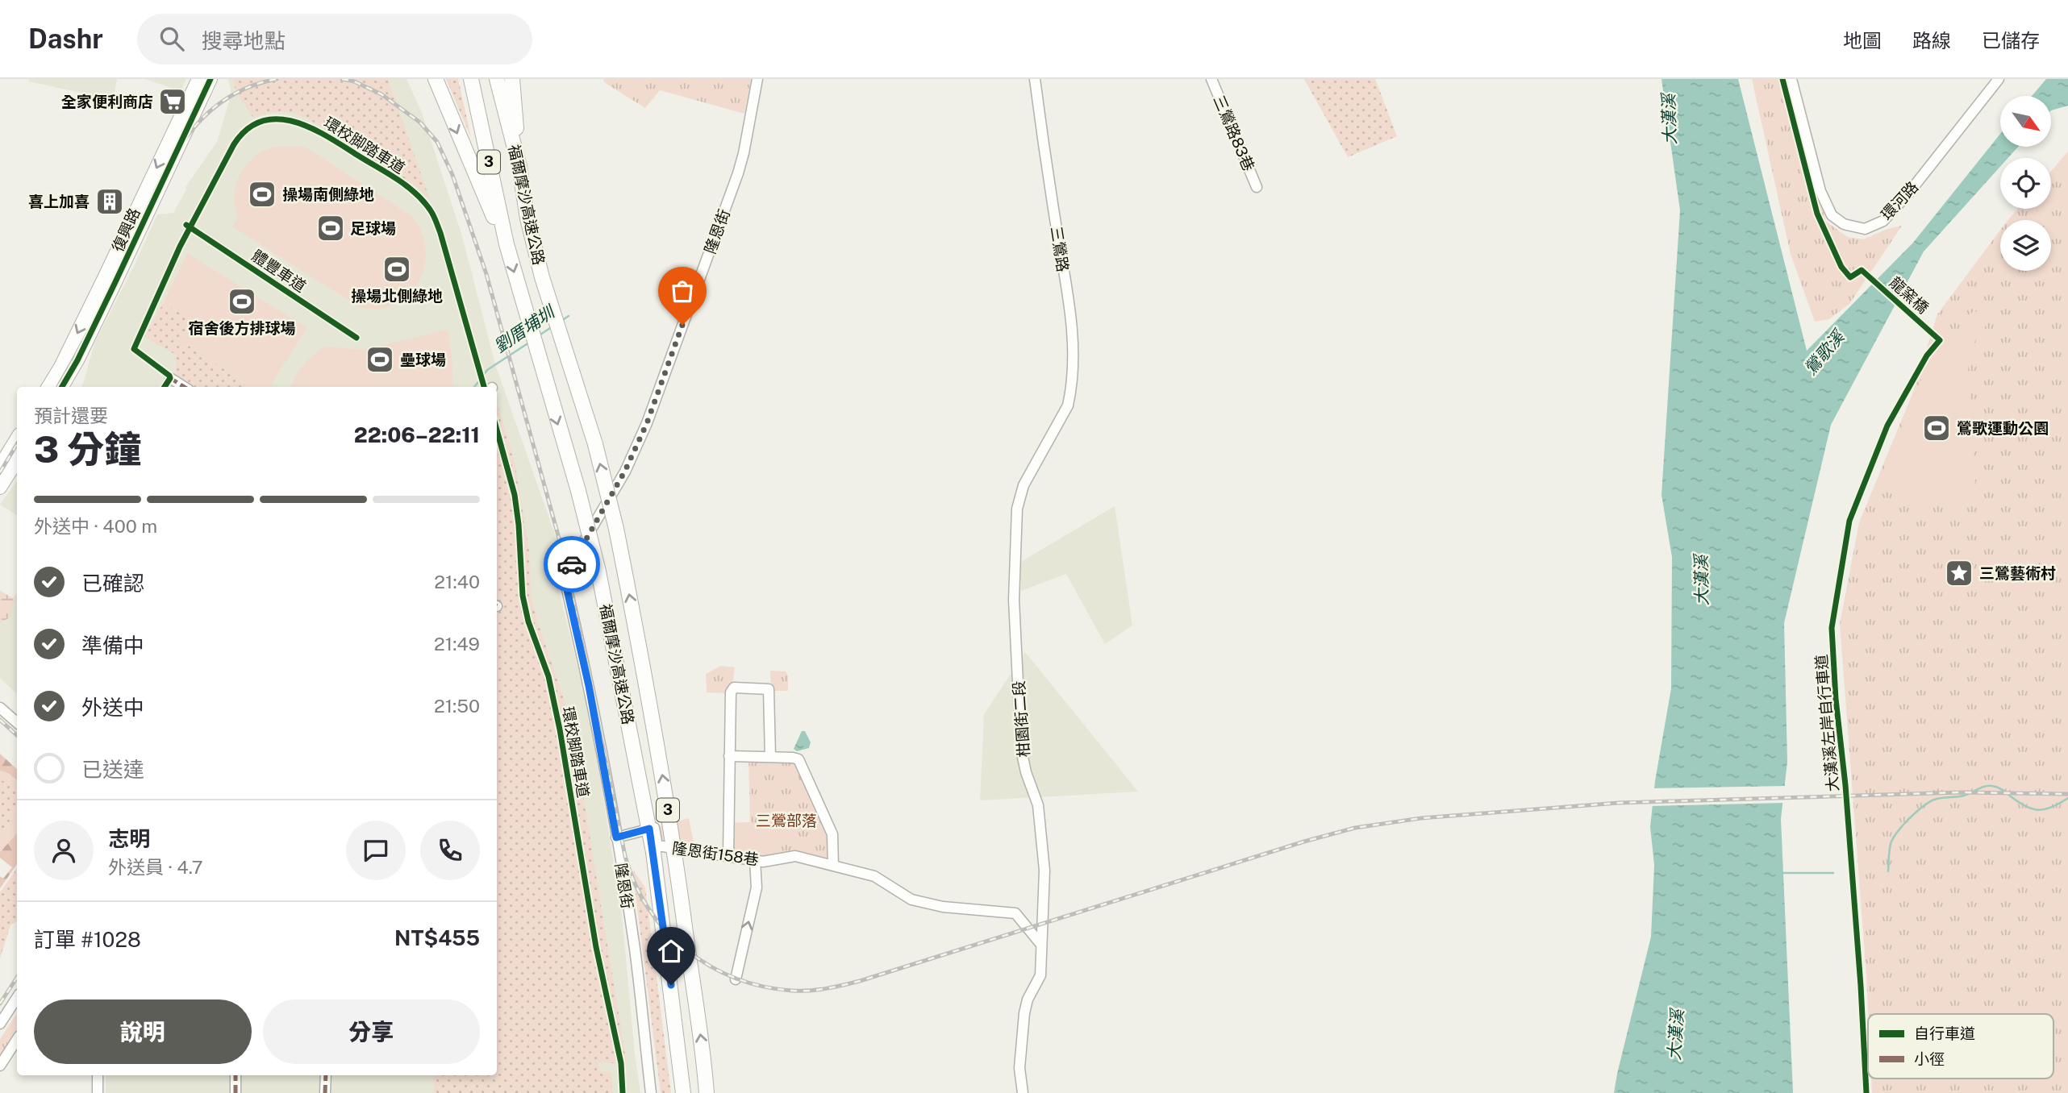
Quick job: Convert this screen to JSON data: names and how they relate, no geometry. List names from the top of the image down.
{
  "streets": {
    "highway": ["3", "福爾摩沙高速公路"],
    "main road": ["復興路"],
    "street": [
      "三鶯路83巷",
      "環河路",
      "隆恩街",
      "三鶯路",
      "柑園街二段",
      "隆恩街158巷"
    ],
    "cycle path": ["環校脚踏車道", "體豐車道", "龍窯橋"]
  },
  "crossings": [
    ["福爾摩沙高速公路", "隆恩街158巷"],
    ["三鶯路", "柑園街二段"],
    ["柑園街二段", "隆恩街158巷"]
  ],
  "water": ["大漢溪", "劉厝埔圳", "鶯歌溪"],
  "parks": ["三鶯部落"],
  "places": {
    "supermarket": ["全家便利商店"],
    "sports": [
      "操場南側綠地",
      "足球場",
      "操場北側綠地",
      "宿舍後方排球場",
      "壘球場",
      "鶯歌運動公園"
    ],
    "building": ["喜上加喜"],
    "place": ["三鶯藝術村"]
  },
  "legend": ["自行車道", "小徑"],
  "north": "bottom right",
  "page": {
    "header": "Dashr",
    "search": "搜尋地點",
    "nav": ["地圖", "路線", "已儲存"],
    "heading": ["3 分鐘", "預計還要", "22:06–22:11"],
    "panel": [
      "志明",
      "外送員 · 4.7",
      "訂單 #1028",
      "NT$455"
    ],
    "bar": "外送中 · 400 m",
    "list": [
      ["已確認", "21:40"],
      ["準備中", "21:49"],
      ["外送中", "21:50"],
      "已送達"
    ],
    "buttons": ["說明", "分享"]
  }
}
